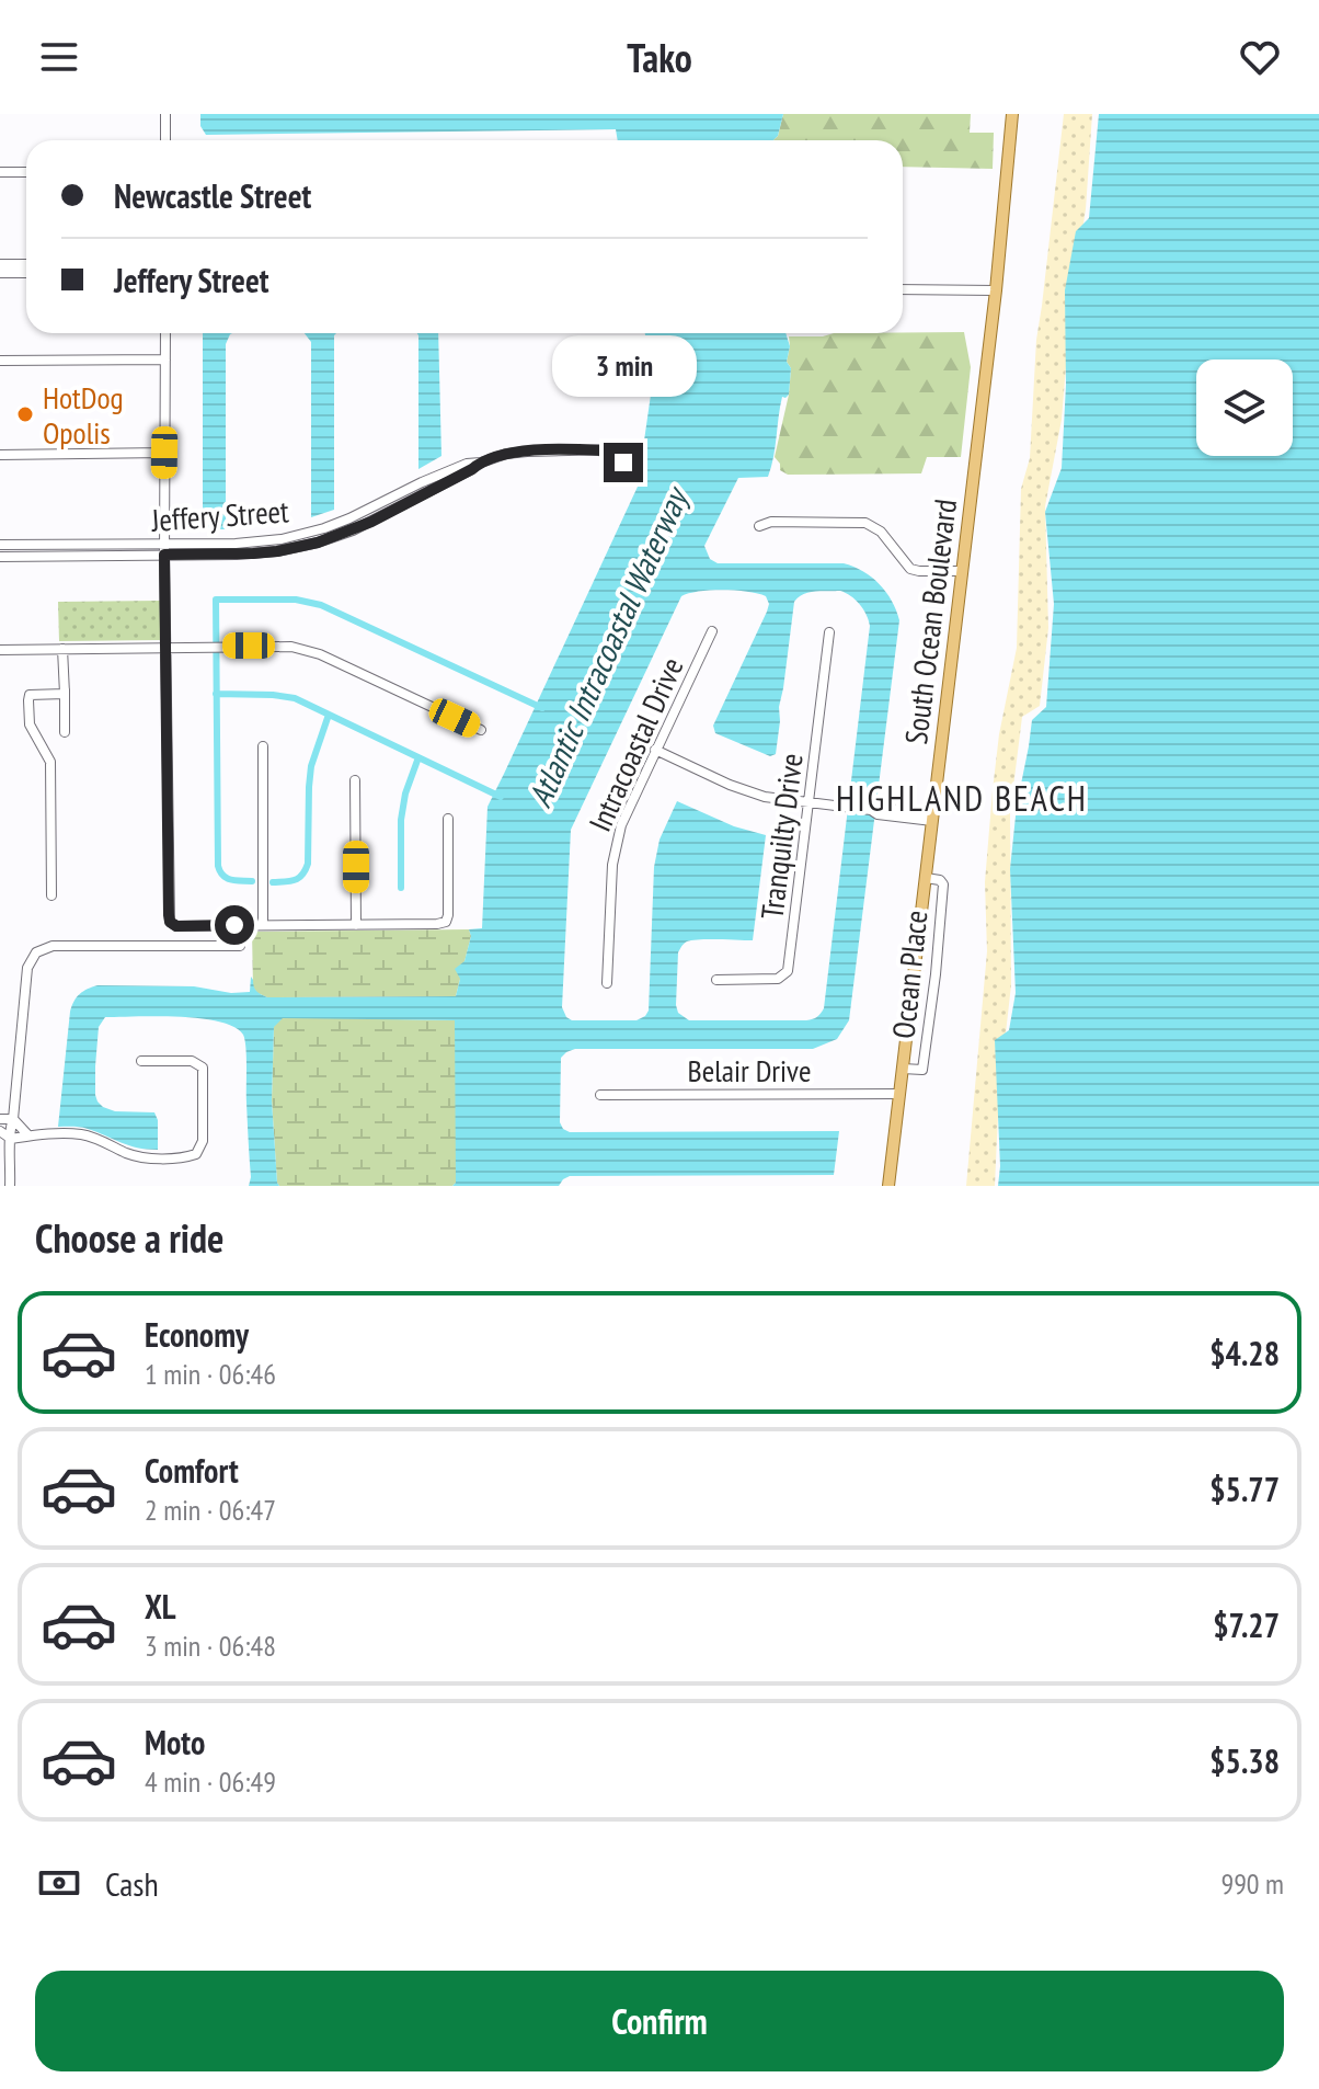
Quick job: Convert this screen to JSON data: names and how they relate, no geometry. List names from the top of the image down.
{
  "streets": {
    "main road": ["South Ocean Boulevard"],
    "street": [
      "Jeffery Street",
      "Intracoastal Drive",
      "Tranquilty Drive",
      "Ocean Place",
      "Belair Drive"
    ]
  },
  "crossings": [
    ["South Ocean Boulevard", "Ocean Place"],
    ["South Ocean Boulevard", "Belair Drive"]
  ],
  "districts": ["HIGHLAND BEACH"],
  "water": ["Atlantic Intracoastal Waterway"],
  "places": ["HotDog Opolis"],
  "page": {
    "header": "Tako",
    "banner": ["Newcastle Street", "Jeffery Street"],
    "bubble": "3 min",
    "heading": "Choose a ride",
    "list": [
      {
        "name": "Economy",
        "note": "1 min · 06:46",
        "value": "$4.28"
      },
      {
        "name": "Comfort",
        "note": "2 min · 06:47",
        "value": "$5.77"
      },
      {
        "name": "XL",
        "note": "3 min · 06:48",
        "value": "$7.27"
      },
      {
        "name": "Moto",
        "note": "4 min · 06:49",
        "value": "$5.38"
      }
    ],
    "pay": ["Cash", "990 m"],
    "buttons": "Confirm"
  }
}
